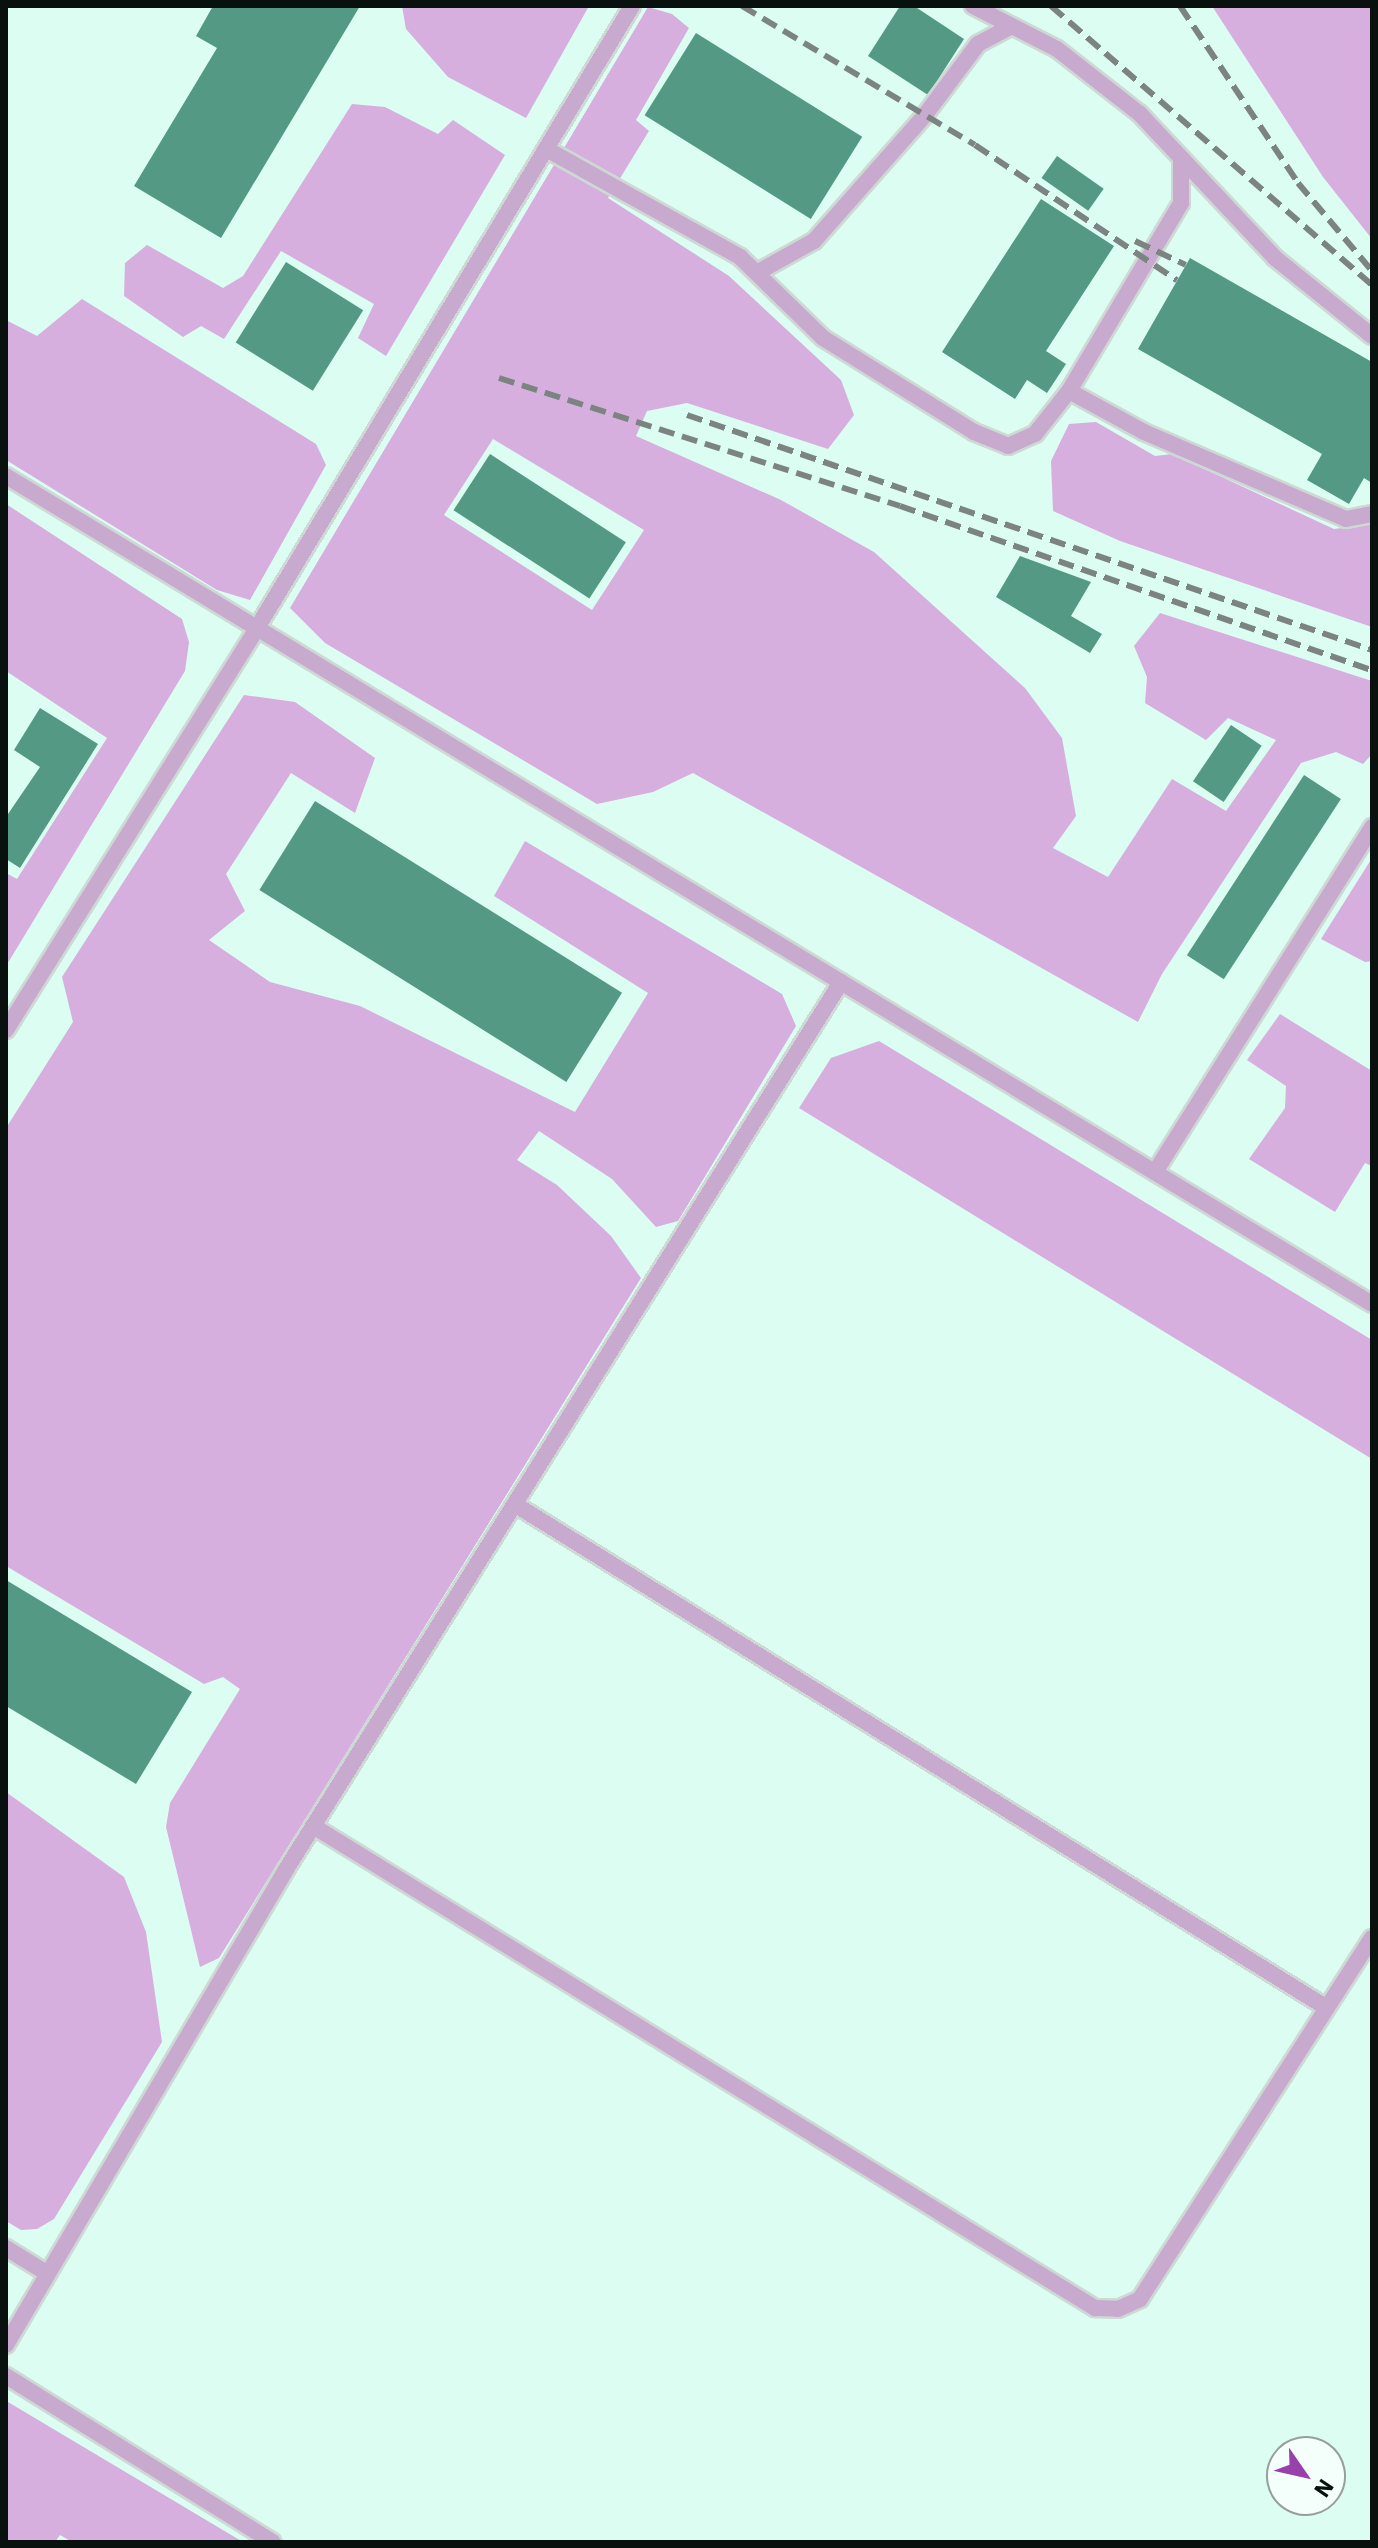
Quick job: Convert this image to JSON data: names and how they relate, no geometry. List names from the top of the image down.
{
  "north": "bottom right"
}
